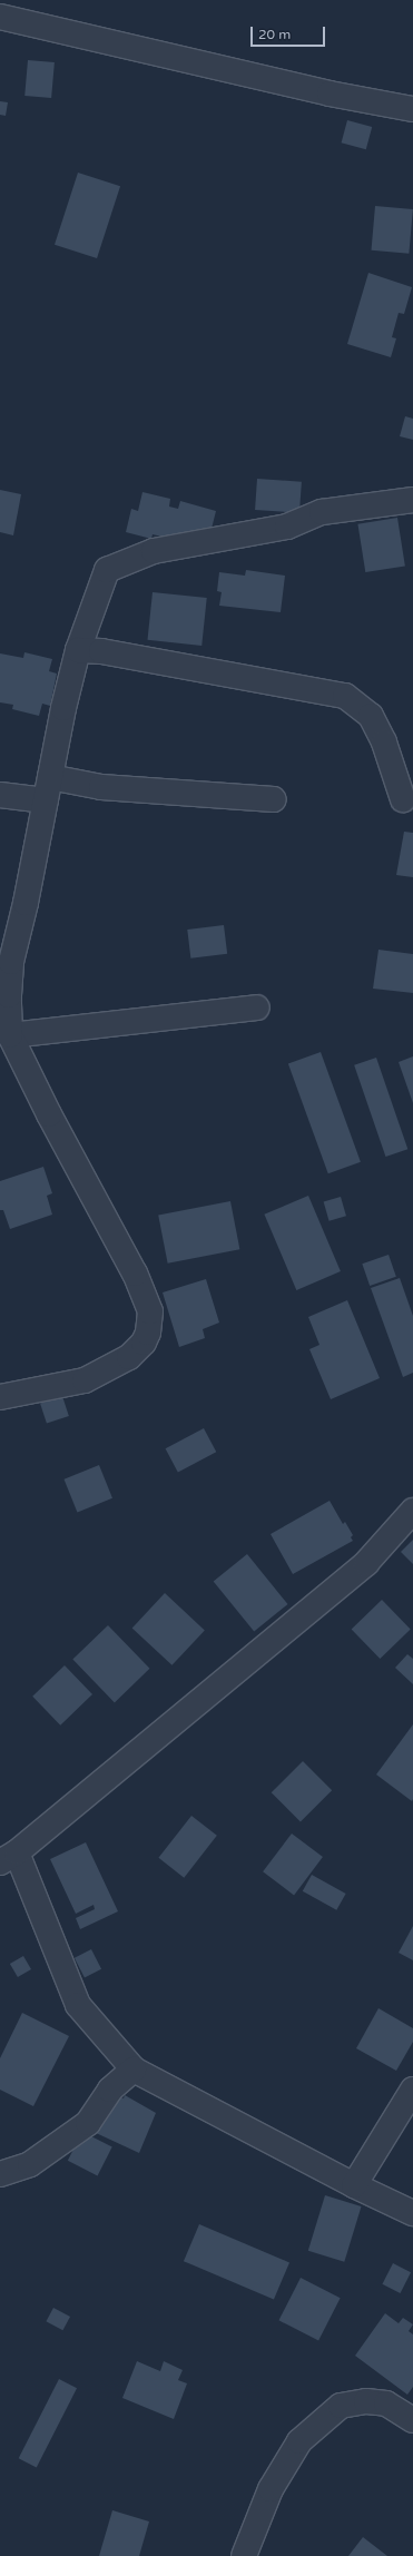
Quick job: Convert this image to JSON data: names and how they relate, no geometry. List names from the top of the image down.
{
  "scale_bar": "20 m"
}
